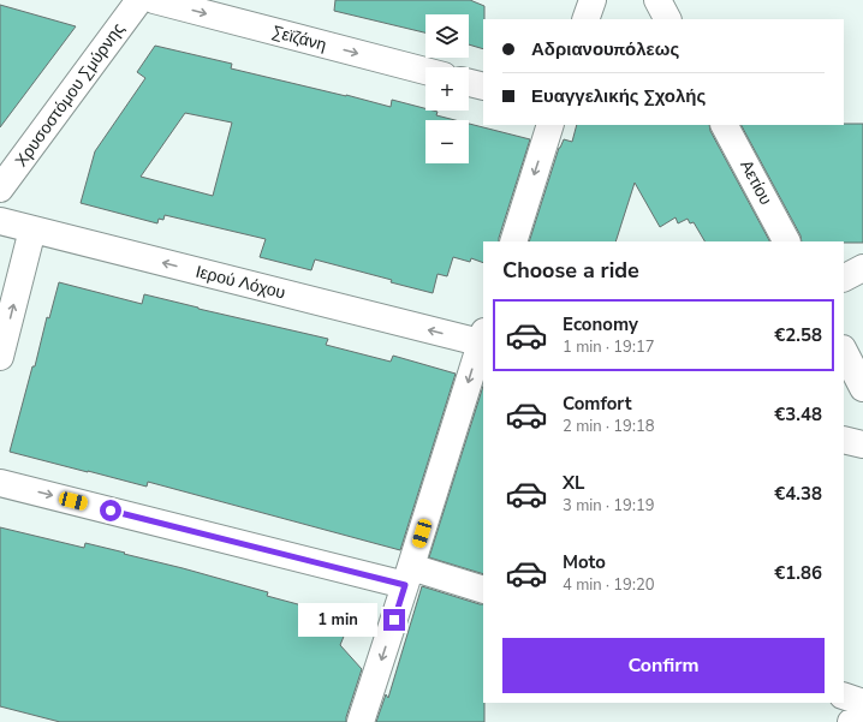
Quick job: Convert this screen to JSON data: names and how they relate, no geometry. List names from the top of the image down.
{
  "streets": {
    "street": [
      "Σεϊζάνη",
      "Χρυσοστόμου Σμύρνης",
      "Αετίου",
      "Ιερού Λόχου"
    ]
  },
  "one_way": ["Σεϊζάνη", "Ιερού Λόχου"],
  "page": {
    "map_buttons": ["+", "−"],
    "banner": ["Αδριανουπόλεως", "Ευαγγελικής Σχολής"],
    "heading": "Choose a ride",
    "list": [
      {
        "name": "Economy",
        "note": "1 min · 19:17",
        "value": "€2.58"
      },
      {
        "name": "Comfort",
        "note": "2 min · 19:18",
        "value": "€3.48"
      },
      {
        "name": "XL",
        "note": "3 min · 19:19",
        "value": "€4.38"
      },
      {
        "name": "Moto",
        "note": "4 min · 19:20",
        "value": "€1.86"
      }
    ],
    "bubble": "1 min",
    "buttons": "Confirm"
  }
}
